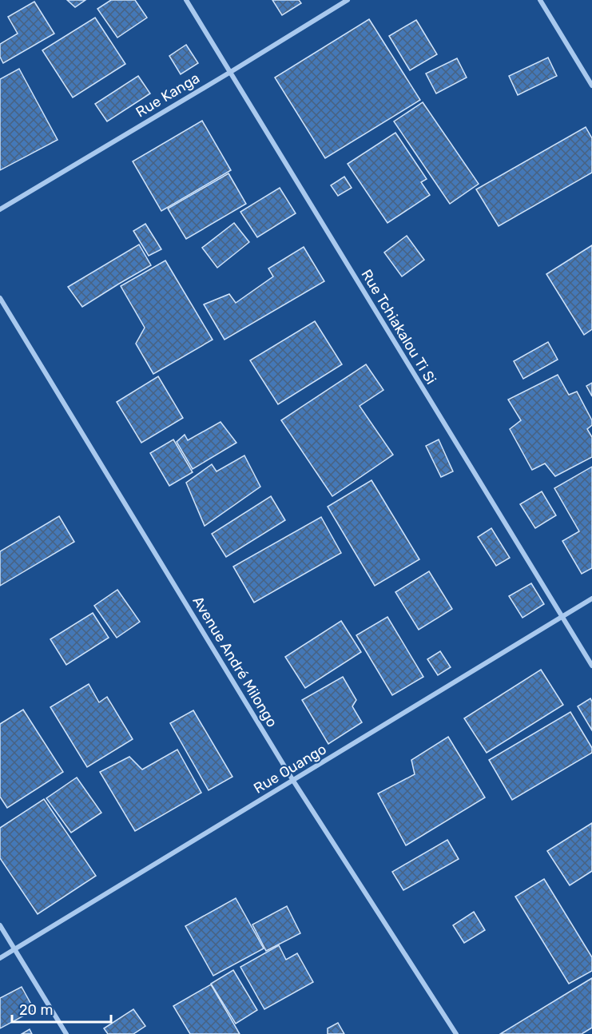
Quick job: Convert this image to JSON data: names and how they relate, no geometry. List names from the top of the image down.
{
  "streets": {
    "street": [
      "Rue Kanga",
      "Rue Tchiakalou Ti Si",
      "Avenue André Milongo",
      "Rue Ouango"
    ]
  },
  "crossings": [
    ["Rue Kanga", "Rue Tchiakalou Ti Si"],
    ["Rue Tchiakalou Ti Si", "Rue Ouango"],
    ["Avenue André Milongo", "Rue Ouango"]
  ],
  "scale_bar": "20 m"
}
